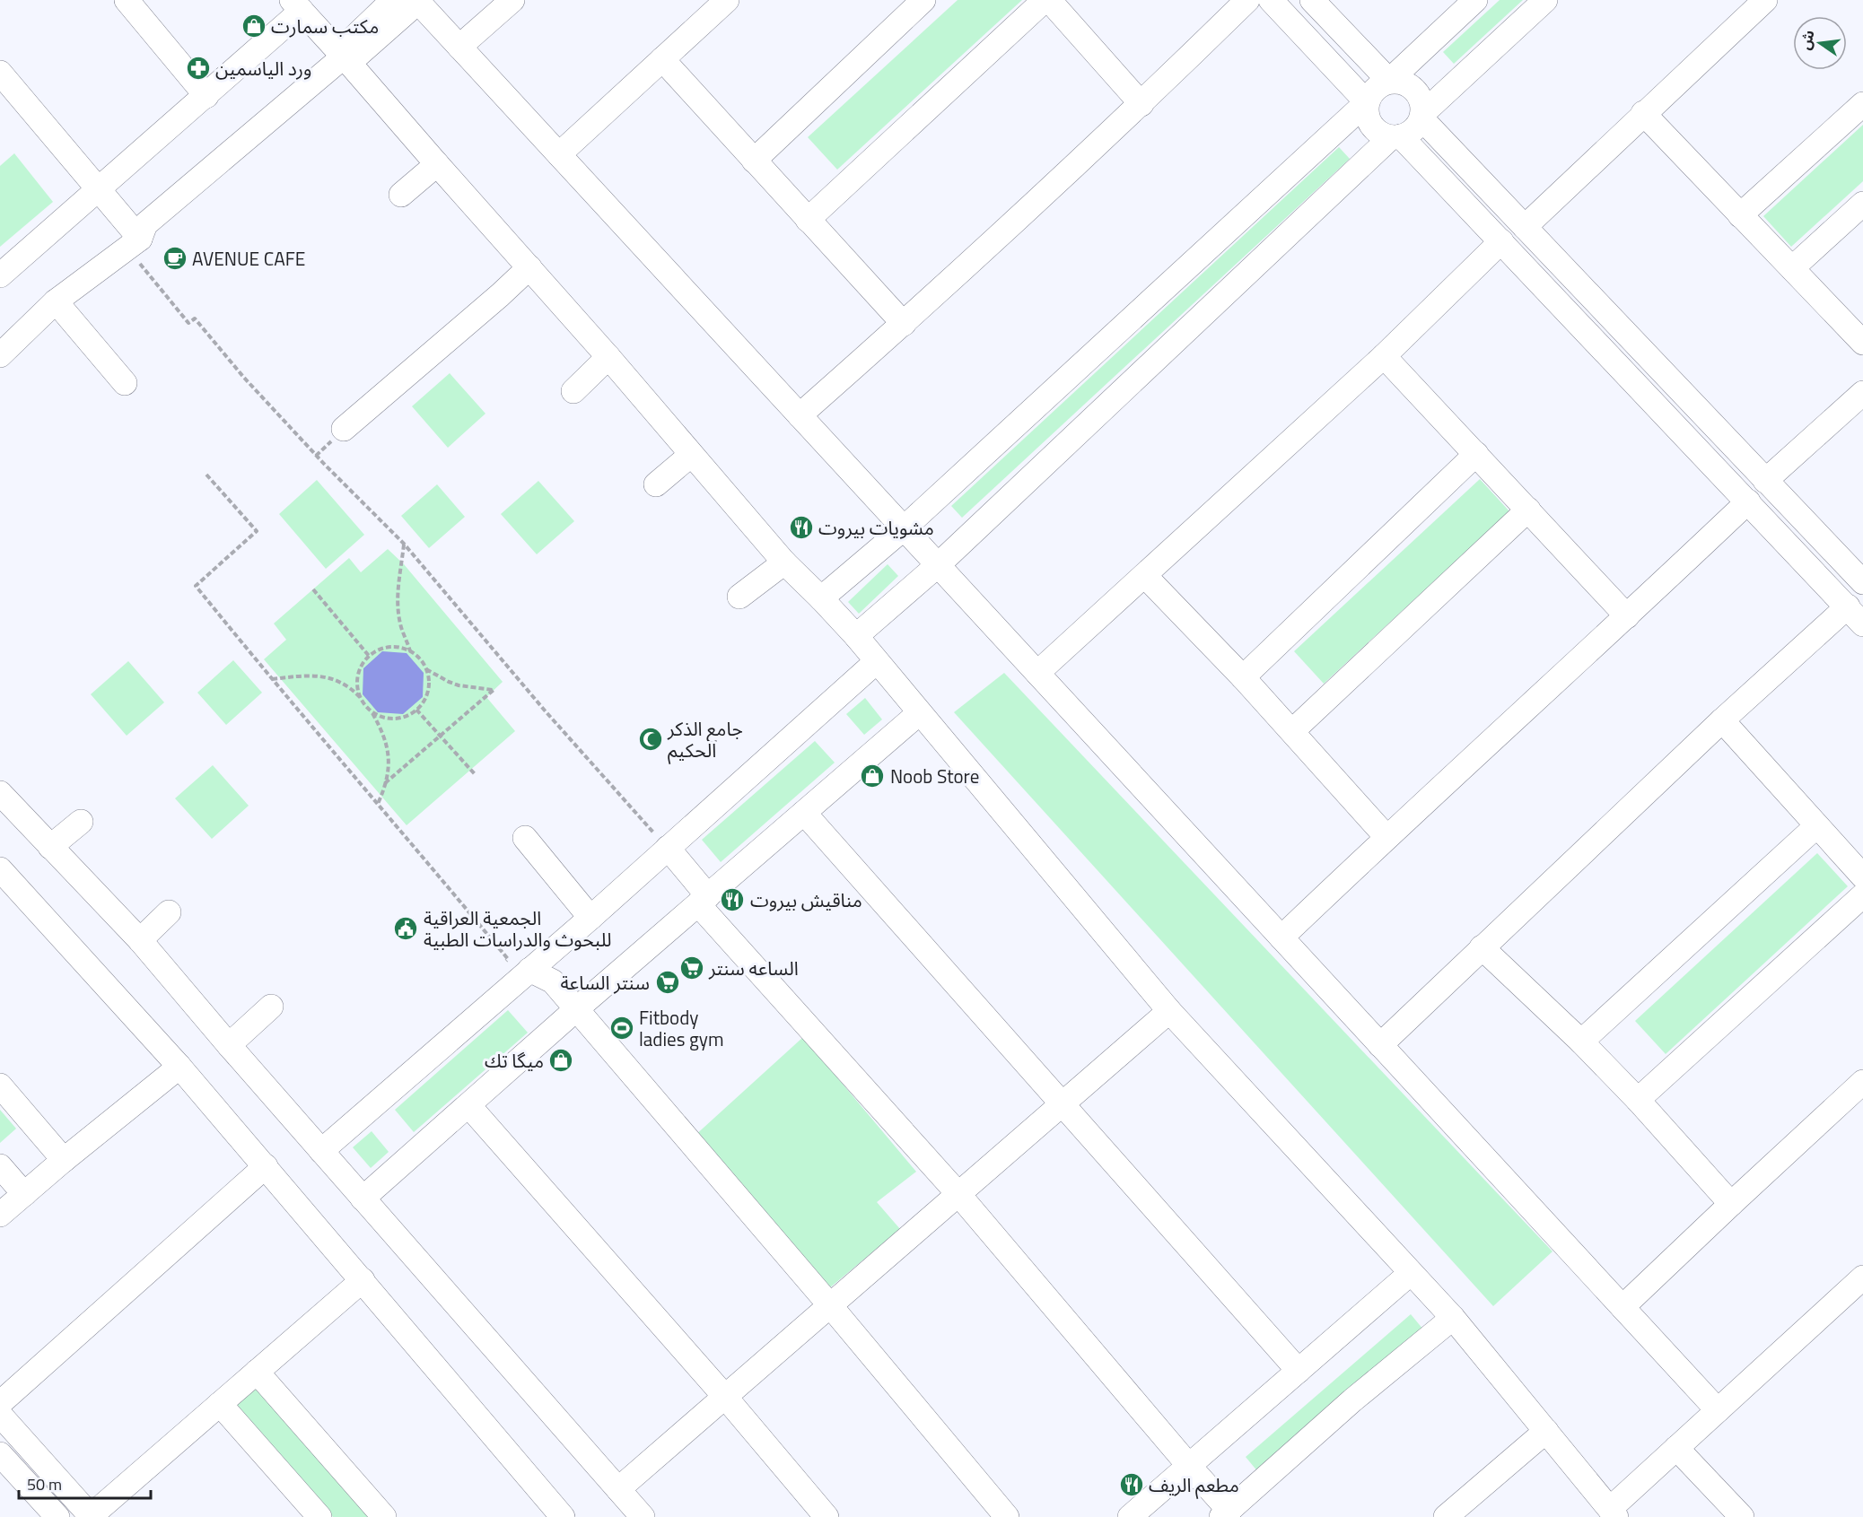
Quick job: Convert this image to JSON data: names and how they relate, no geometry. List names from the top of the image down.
{
  "places": {
    "shop": ["مكتب سمارت", "Noob Store", "ميگا تك"],
    "pharmacy": ["ورد الياسمين"],
    "cafe": ["AVENUE CAFE"],
    "restaurant": ["مشويات بيروت", "مناقيش بيروت", "مطعم الريف"],
    "mosque": ["جامع الذكر الحكيم"],
    "public building": ["الجمعية العراقية للبحوث والدراسات الطبية"],
    "supermarket": ["الساعه سنتر", "سنتر الساعة"],
    "sports": ["Fitbody ladies gym"]
  },
  "scale_bar": "50 m",
  "north": "left"
}
